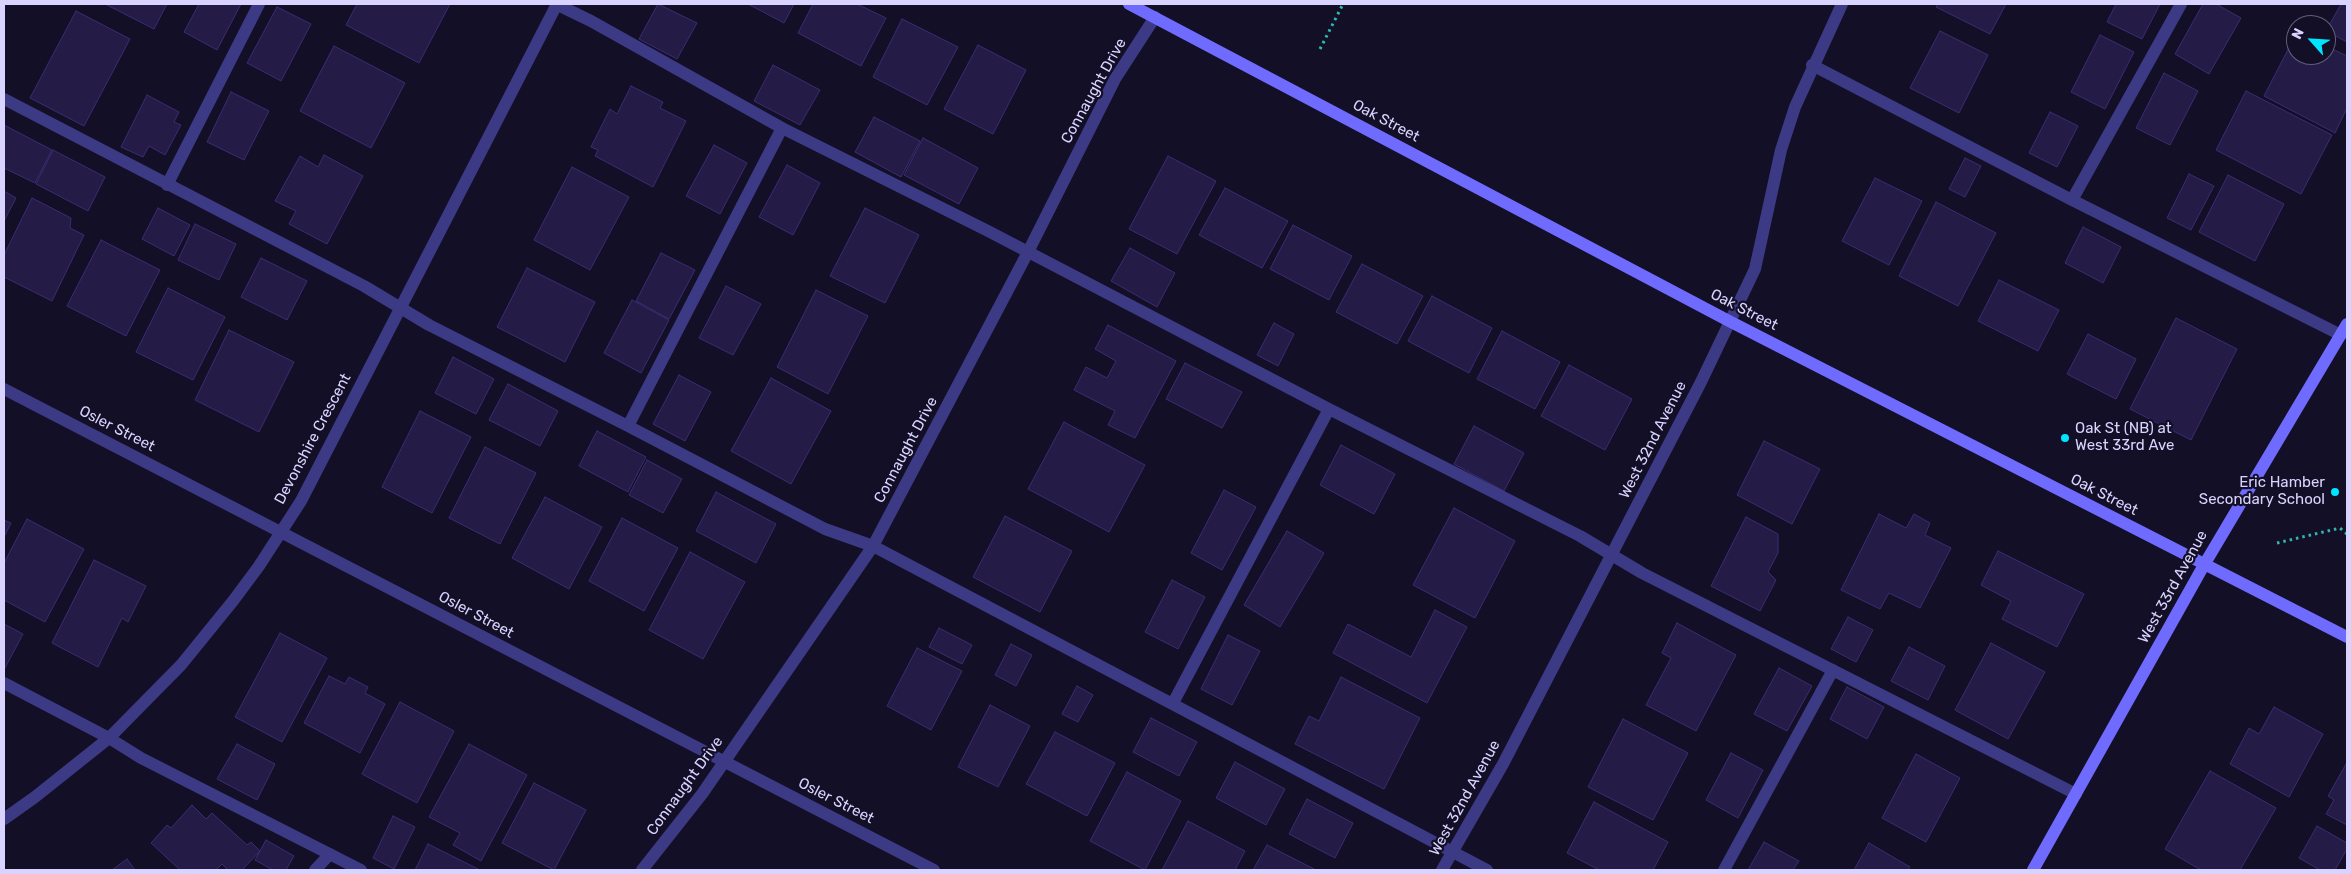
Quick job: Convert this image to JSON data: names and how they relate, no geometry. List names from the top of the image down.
{
  "streets": {
    "main road": ["Oak Street", "West 33rd Avenue"],
    "street": [
      "Connaught Drive",
      "Osler Street",
      "Devonshire Crescent",
      "West 32nd Avenue"
    ]
  },
  "crossings": [
    ["Connaught Drive", "Oak Street"],
    ["Connaught Drive", "Osler Street"],
    ["Oak Street", "West 32nd Avenue"],
    ["Oak Street", "West 33rd Avenue"],
    ["Osler Street", "Devonshire Crescent"]
  ],
  "places": ["Oak St (NB) at West 33rd Ave", "Eric Hamber Secondary School"],
  "north": "top left"
}
